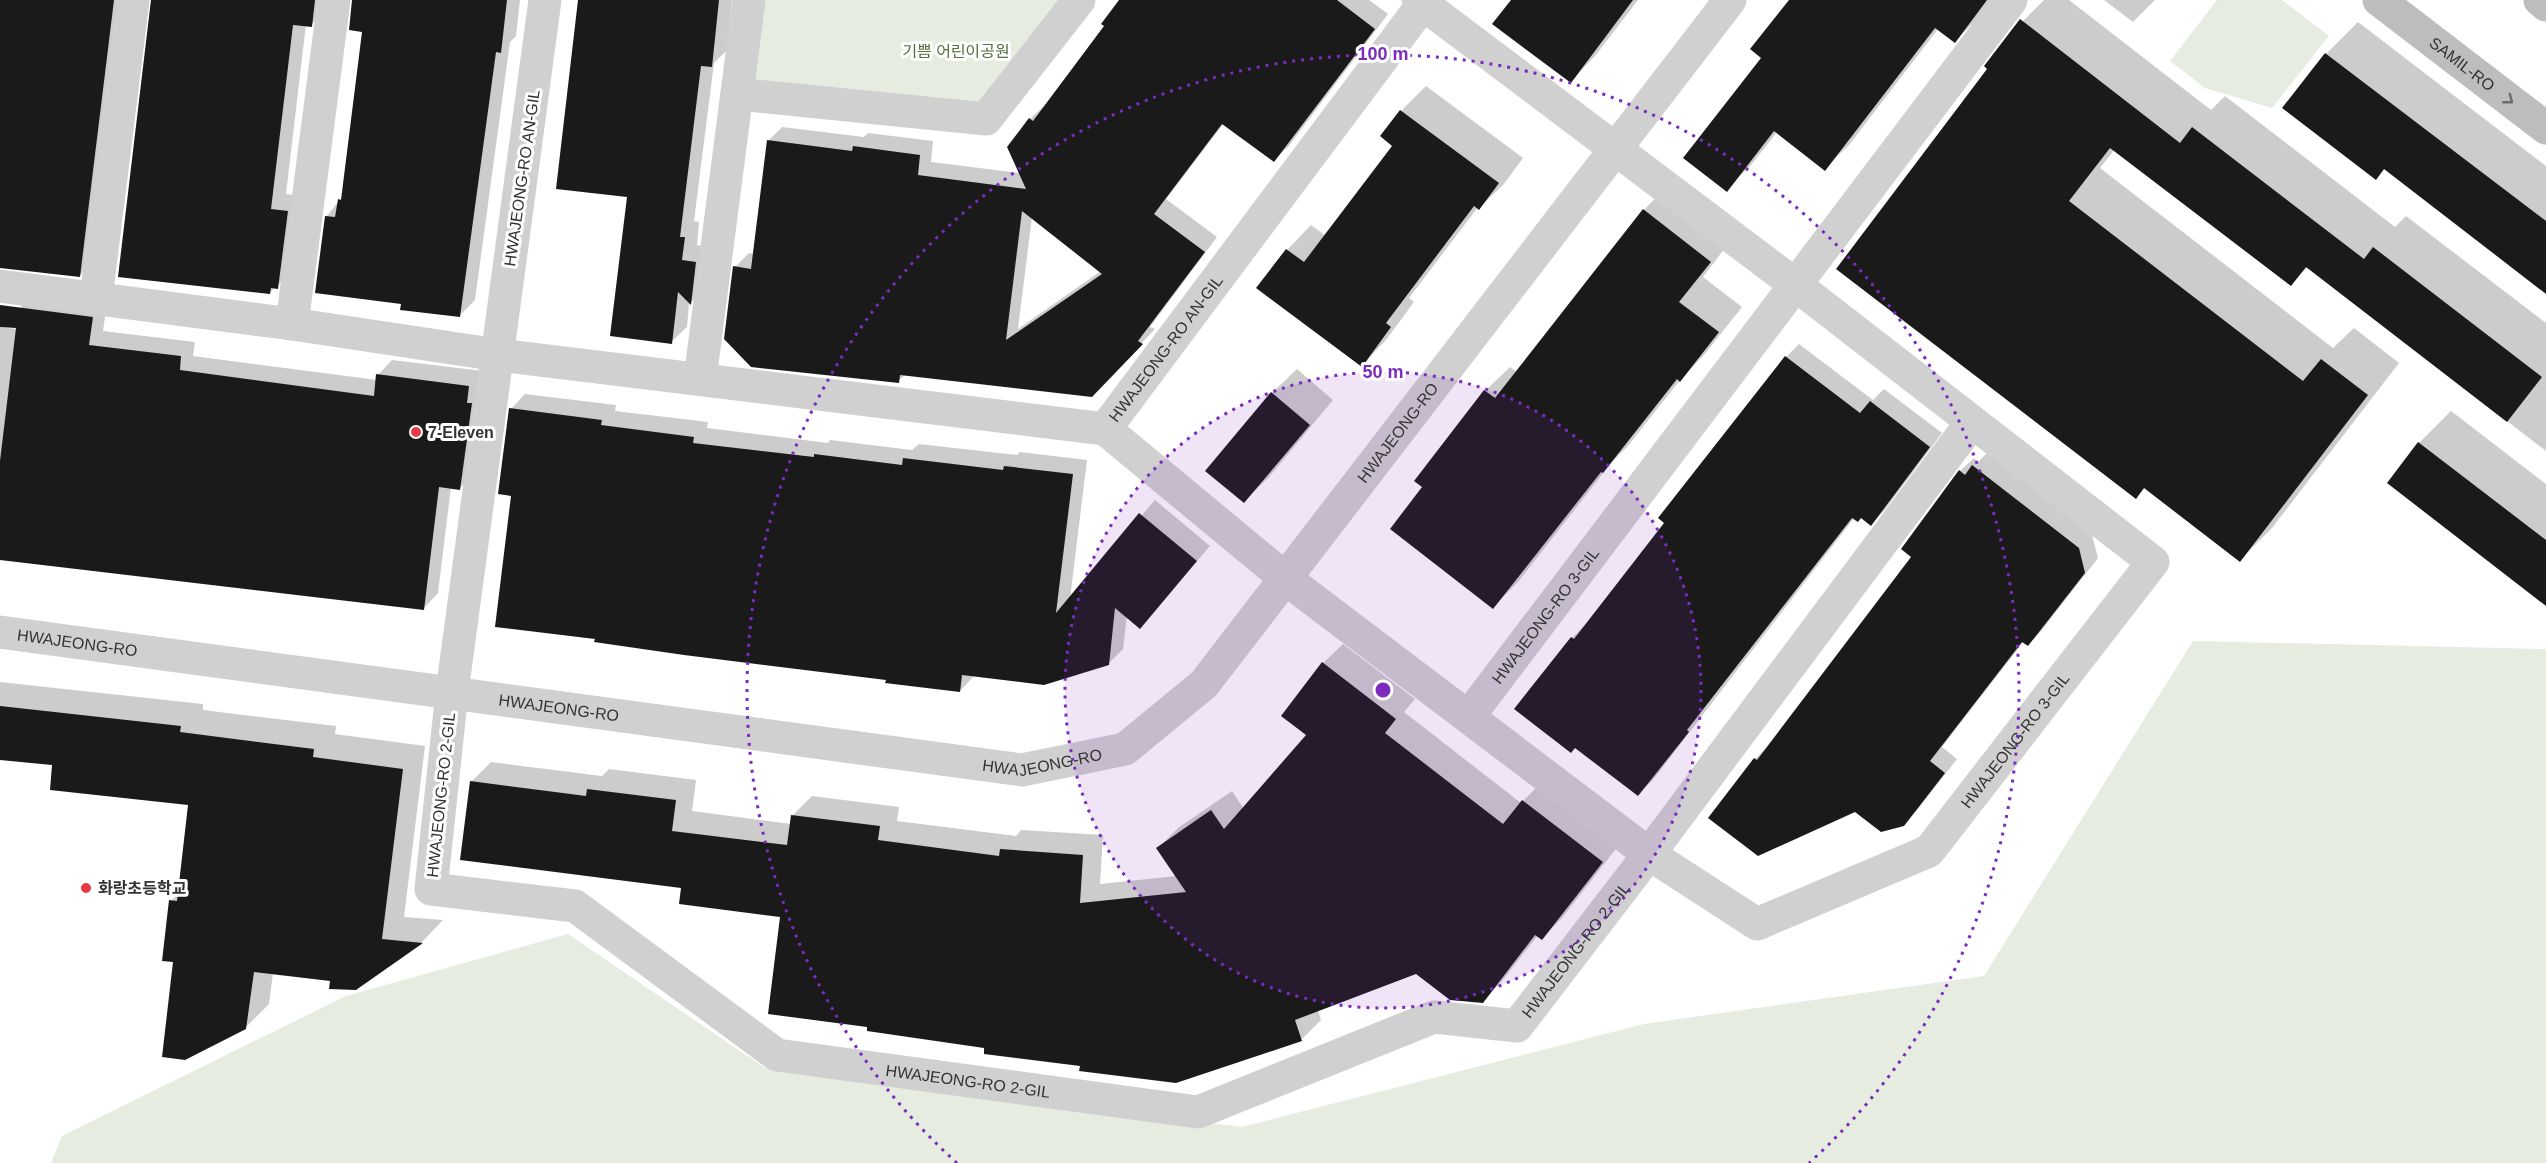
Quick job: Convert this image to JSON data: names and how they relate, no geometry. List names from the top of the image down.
{
  "streets": {
    "main road": ["SAMIL-RO"],
    "street": [
      "HWAJEONG-RO AN-GIL",
      "HWAJEONG-RO",
      "HWAJEONG-RO 3-GIL",
      "HWAJEONG-RO 2-GIL"
    ]
  },
  "crossings": [
    ["HWAJEONG-RO AN-GIL", "HWAJEONG-RO 3-GIL"],
    ["HWAJEONG-RO", "HWAJEONG-RO 3-GIL"],
    ["HWAJEONG-RO", "HWAJEONG-RO 2-GIL"],
    ["HWAJEONG-RO 3-GIL", "HWAJEONG-RO 2-GIL"]
  ],
  "one_way": ["SAMIL-RO"],
  "parks": ["기쁨 어린이공원"],
  "places": ["7-Eleven", "화랑초등학교"],
  "rings": ["100 m", "50 m"]
}
